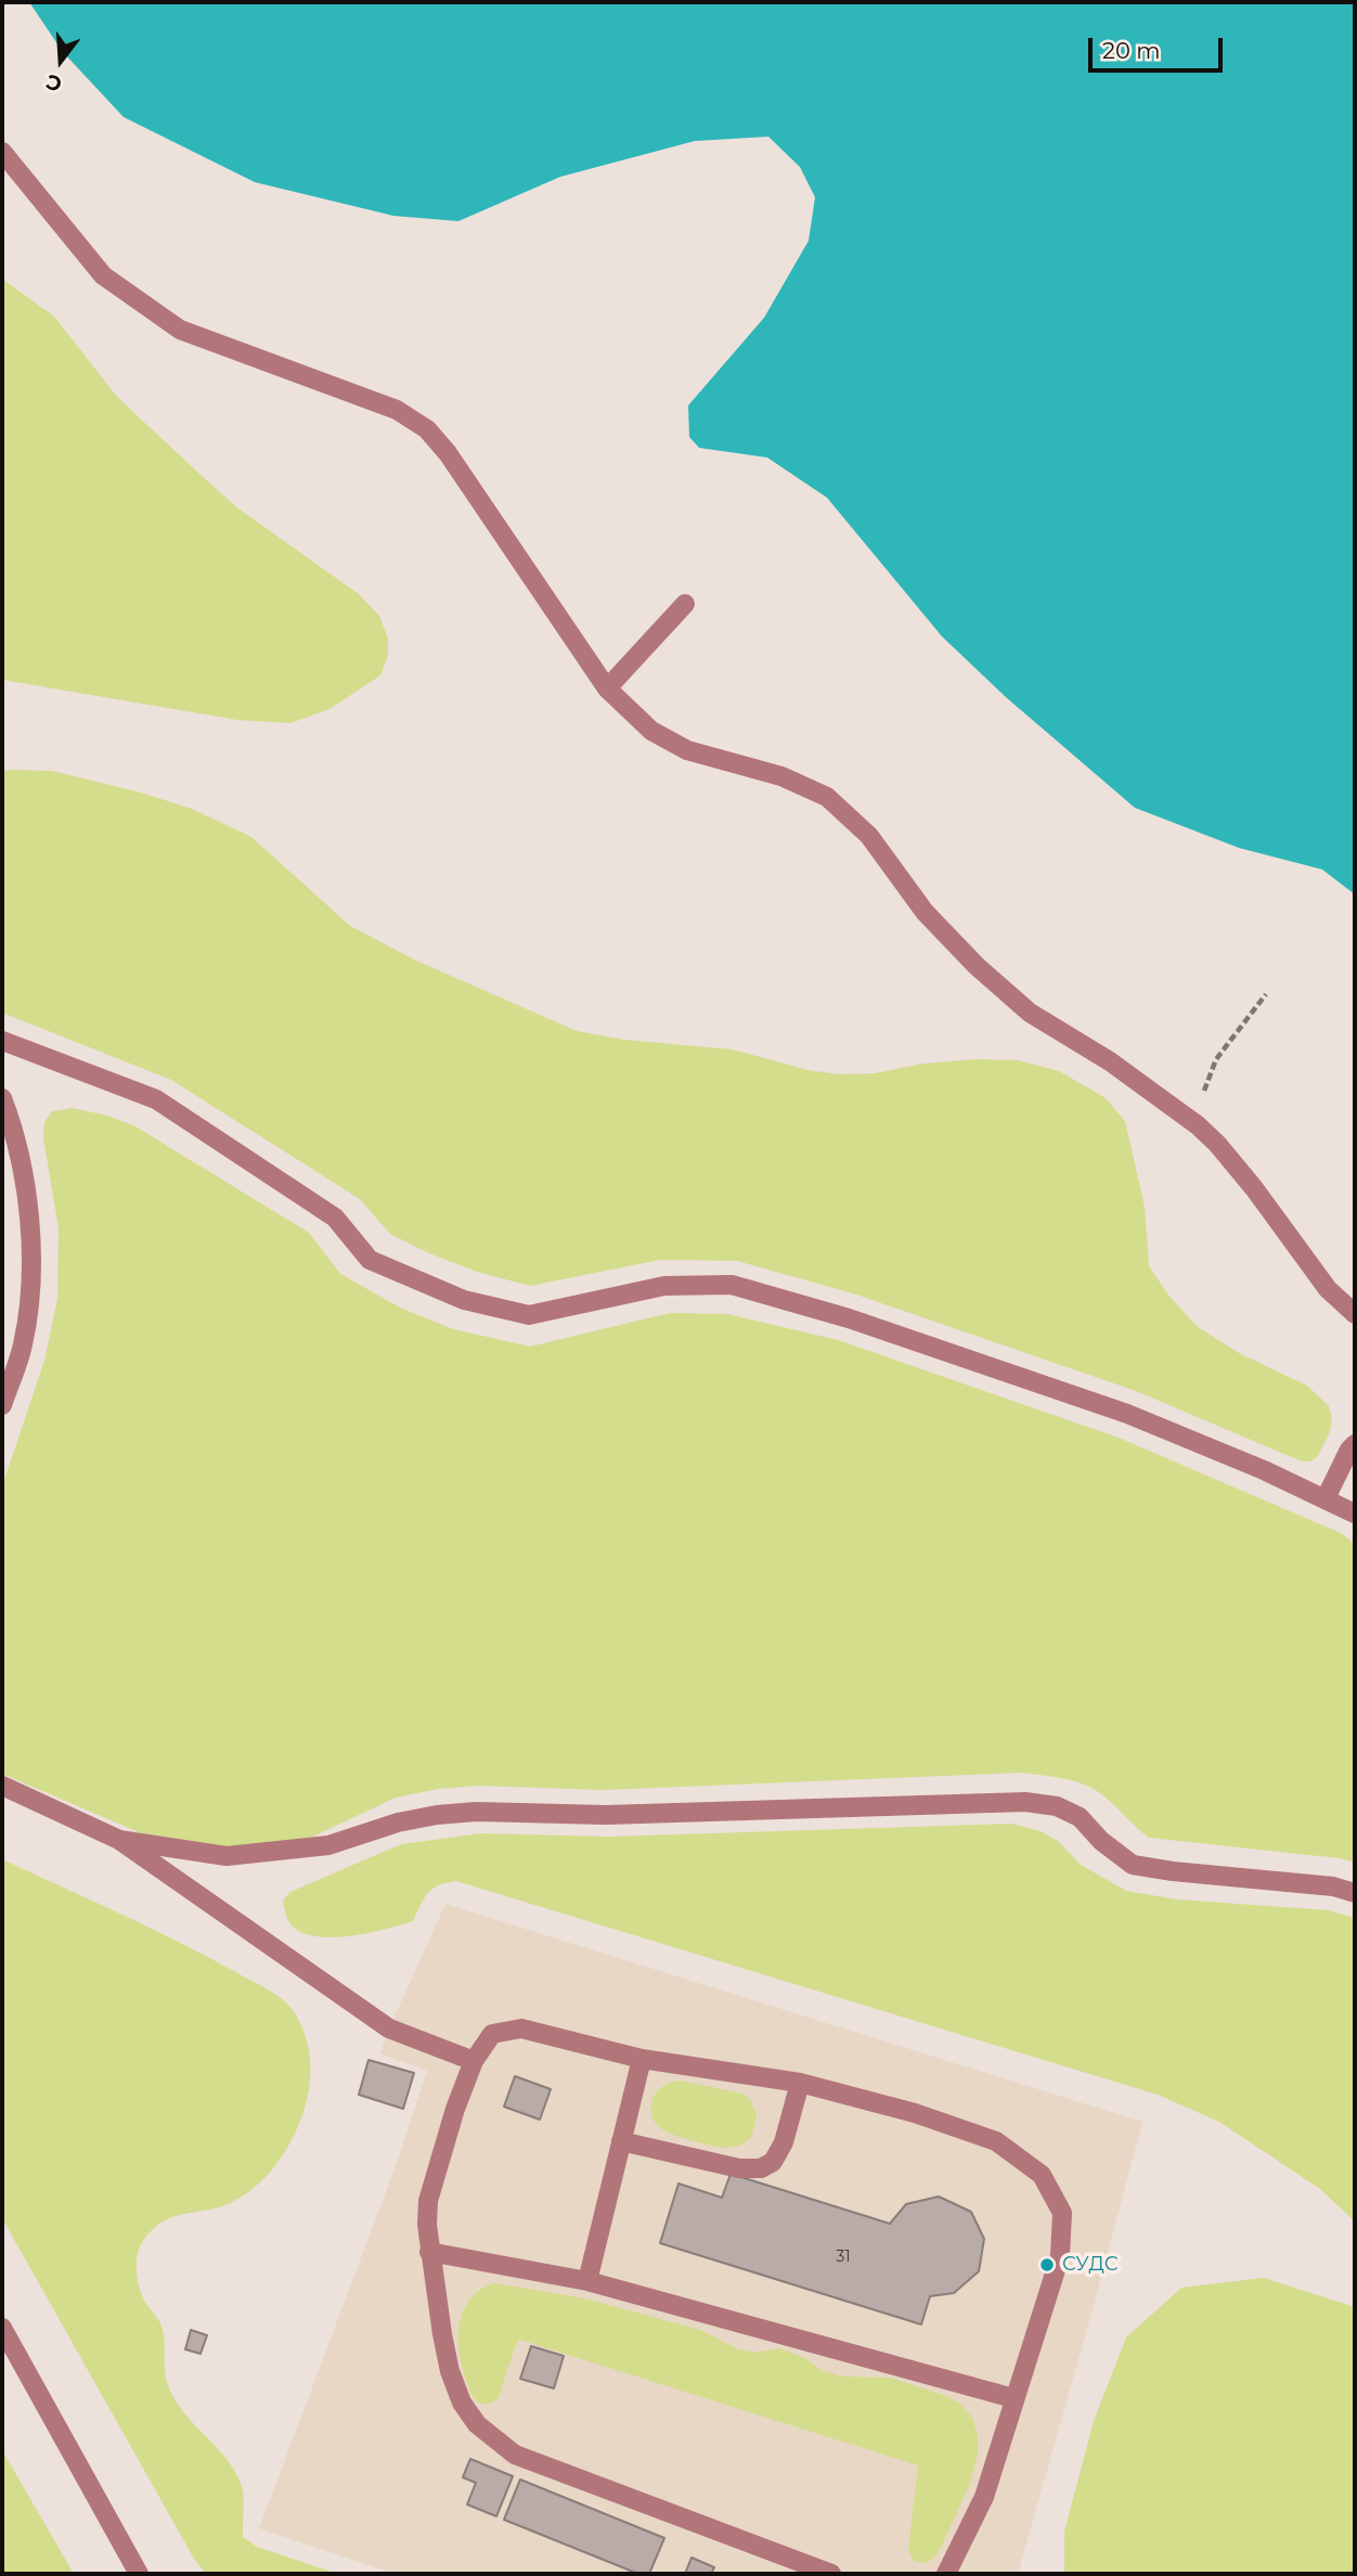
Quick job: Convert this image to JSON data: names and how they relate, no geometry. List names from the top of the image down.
{
  "places": ["СУДС"],
  "house_numbers": ["31"],
  "scale_bar": "20 m",
  "north": "bottom"
}
